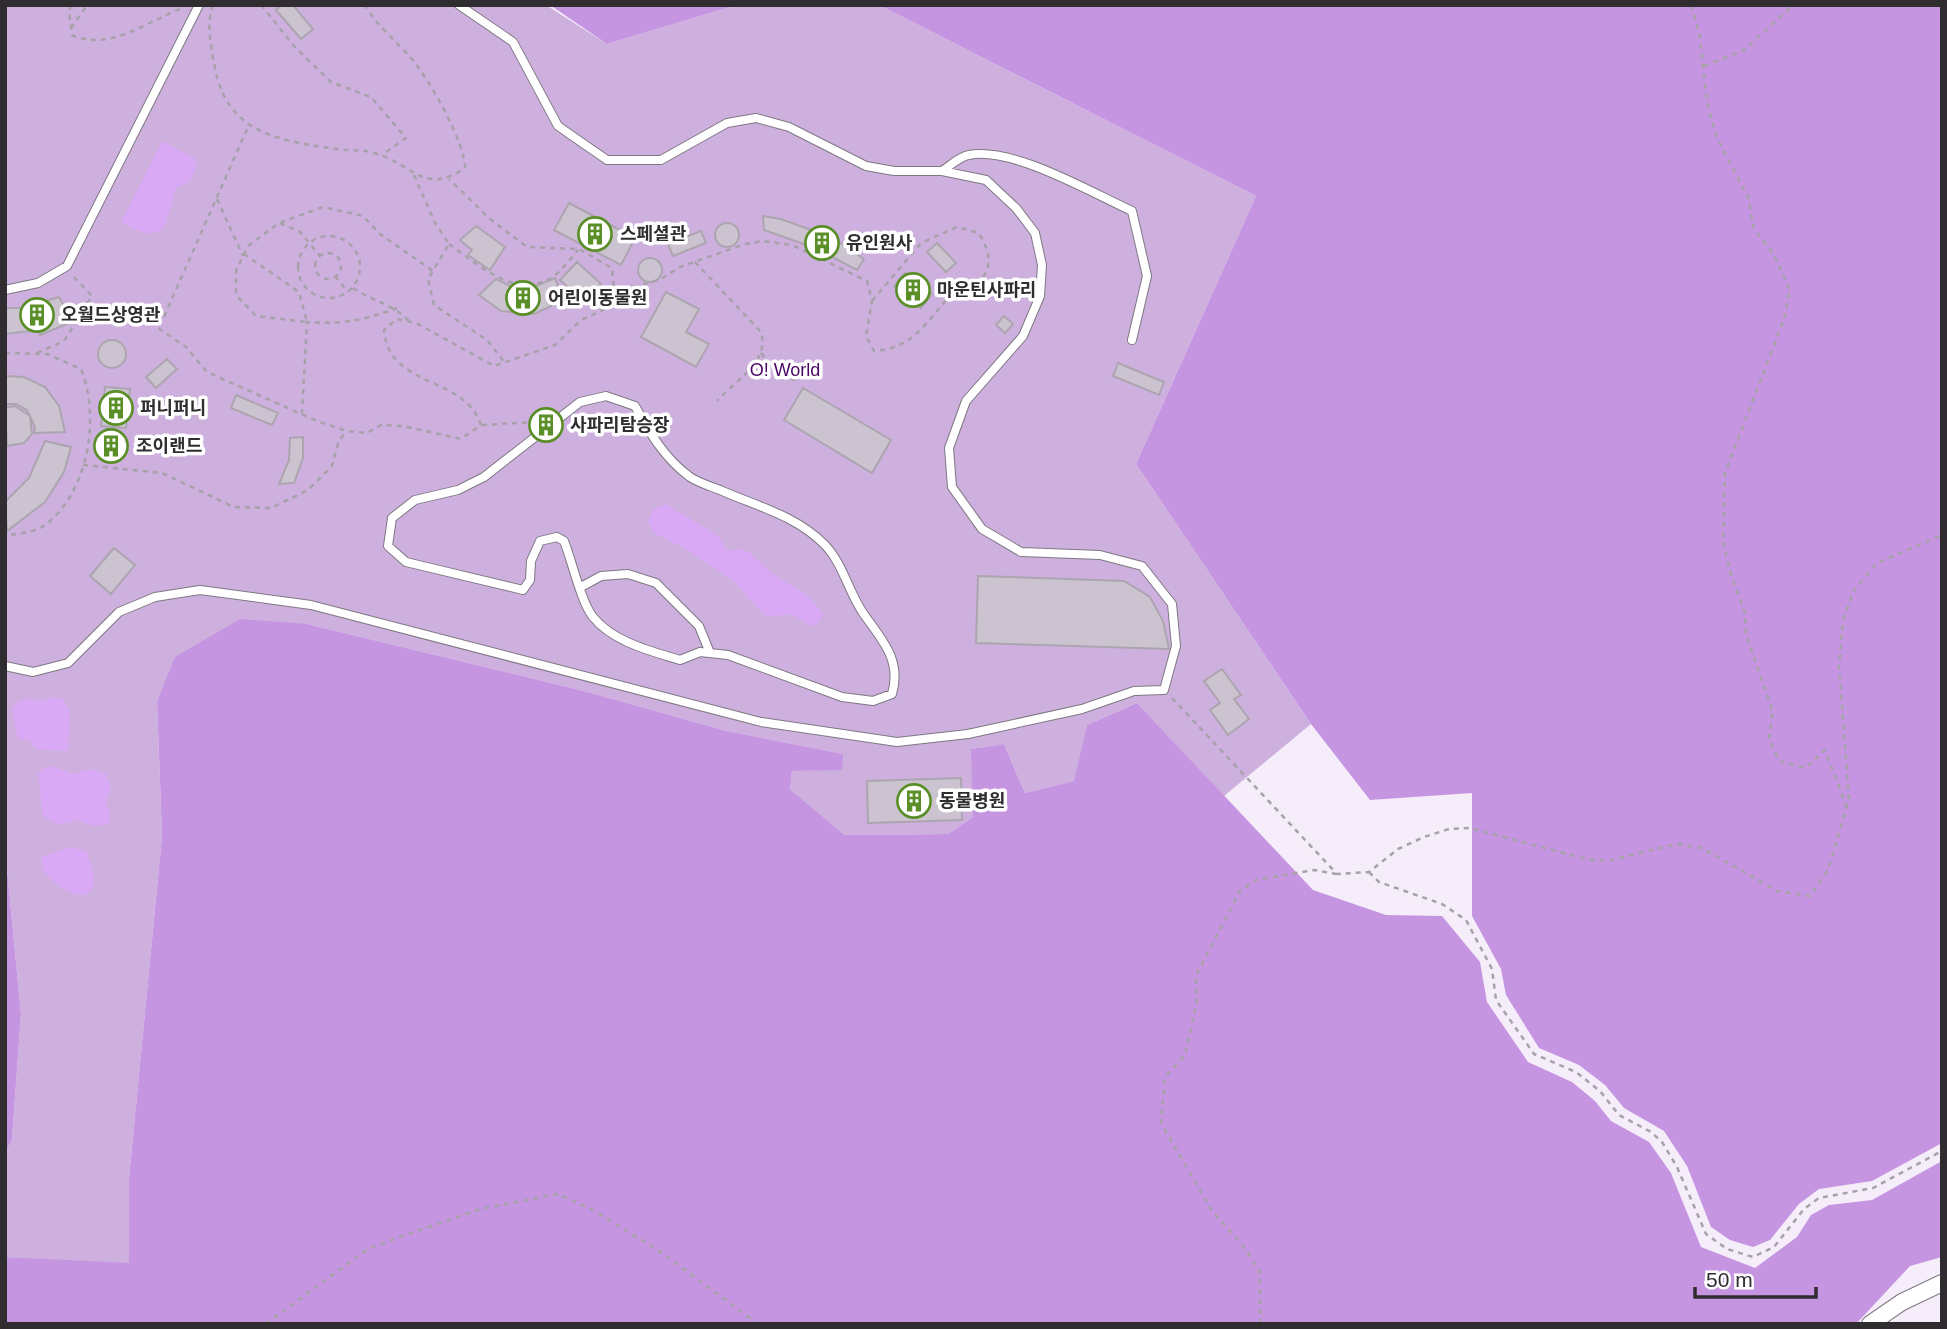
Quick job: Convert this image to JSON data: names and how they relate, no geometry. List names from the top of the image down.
{
  "parks": ["O! World"],
  "places": {
    "building": [
      "스페셜관",
      "유인원사",
      "마운틴사파리",
      "어린이동물원",
      "오월드상영관",
      "퍼니퍼니",
      "사파리탐승장",
      "조이랜드",
      "동물병원"
    ]
  },
  "scale_bar": "50 m"
}
